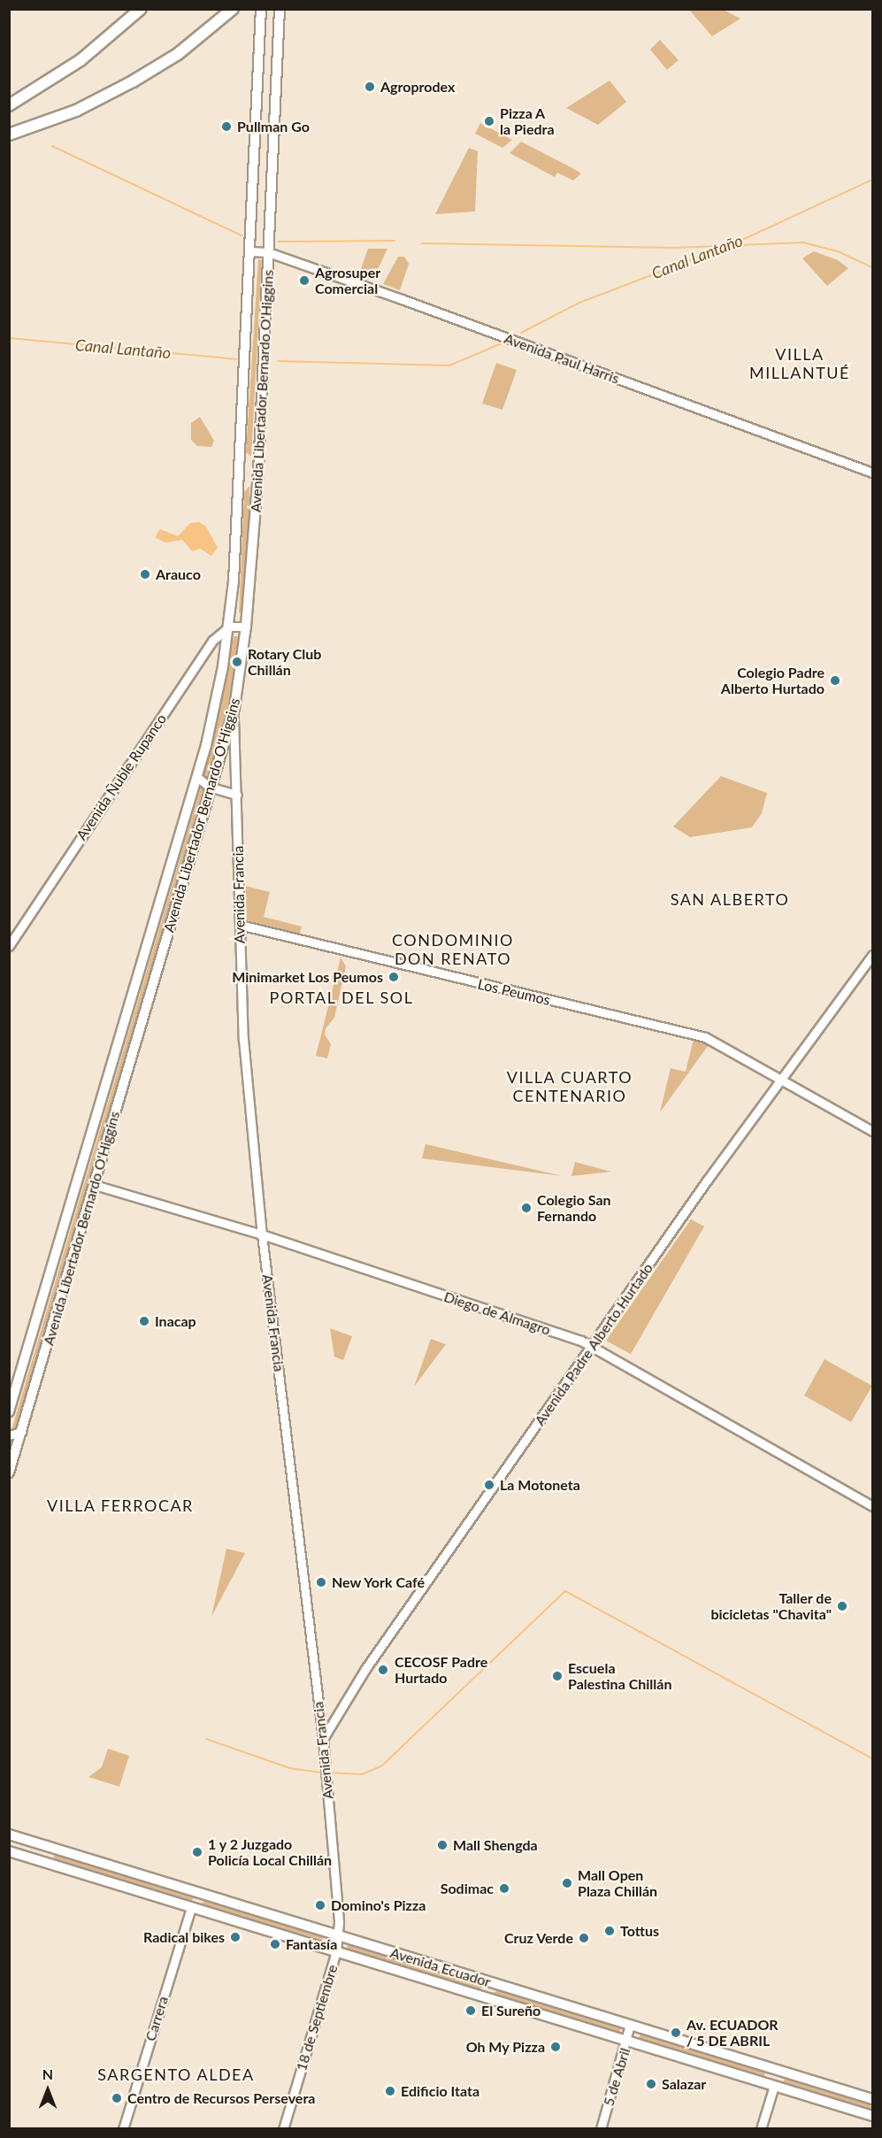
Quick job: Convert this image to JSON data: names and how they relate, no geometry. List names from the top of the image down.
{
  "streets": {
    "main road": ["Avenida Libertador Bernardo O'Higgins", "Avenida Ecuador"],
    "street": [
      "Avenida Paul Harris",
      "Avenida Ñuble Rupanco",
      "Avenida Francia",
      "Los Peumos",
      "Diego de Almagro",
      "Avenida Padre Alberto Hurtado",
      "18 de Septiembre",
      "Carrera",
      "5 de Abril"
    ]
  },
  "crossings": [
    ["Avenida Paul Harris", "Avenida Libertador Bernardo O'Higgins"],
    ["Avenida Libertador Bernardo O'Higgins", "Avenida Ñuble Rupanco"],
    ["Avenida Libertador Bernardo O'Higgins", "Avenida Francia"],
    ["Avenida Libertador Bernardo O'Higgins", "Diego de Almagro"],
    ["Avenida Francia", "Los Peumos"],
    ["Avenida Francia", "Diego de Almagro"],
    ["Avenida Francia", "Avenida Padre Alberto Hurtado"],
    ["Avenida Francia", "Avenida Ecuador"],
    ["Avenida Francia", "18 de Septiembre"],
    ["Los Peumos", "Avenida Padre Alberto Hurtado"],
    ["Diego de Almagro", "Avenida Padre Alberto Hurtado"],
    ["Avenida Ecuador", "18 de Septiembre"],
    ["Avenida Ecuador", "Carrera"],
    ["Avenida Ecuador", "5 de Abril"]
  ],
  "districts": [
    "VILLA MILLANTUÉ",
    "SAN ALBERTO",
    "CONDOMINIO DON RENATO",
    "PORTAL DEL SOL",
    "VILLA CUARTO CENTENARIO",
    "VILLA FERROCAR",
    "SARGENTO ALDEA"
  ],
  "water": ["Canal Lantaño"],
  "places": [
    "Agroprodex",
    "Pizza A la Piedra",
    "Pullman Go",
    "Agrosuper Comercial",
    "Arauco",
    "Rotary Club Chillán",
    "Colegio Padre Alberto Hurtado",
    "Minimarket Los Peumos",
    "Colegio San Fernando",
    "Inacap",
    "La Motoneta",
    "New York Café",
    "Taller de bicicletas \"Chavita\"",
    "CECOSF Padre Hurtado",
    "Escuela Palestina Chillán",
    "Mall Shengda",
    "1 y 2 Juzgado Policía Local Chillán",
    "Mall Open Plaza Chillán",
    "Sodimac",
    "Domino's Pizza",
    "Tottus",
    "Radical bikes",
    "Cruz Verde",
    "Fantasía",
    "El Sureño",
    "Av. ECUADOR / 5 DE ABRIL",
    "Oh My Pizza",
    "Salazar",
    "Edificio Itata",
    "Centro de Recursos Persevera"
  ],
  "north": "top"
}
